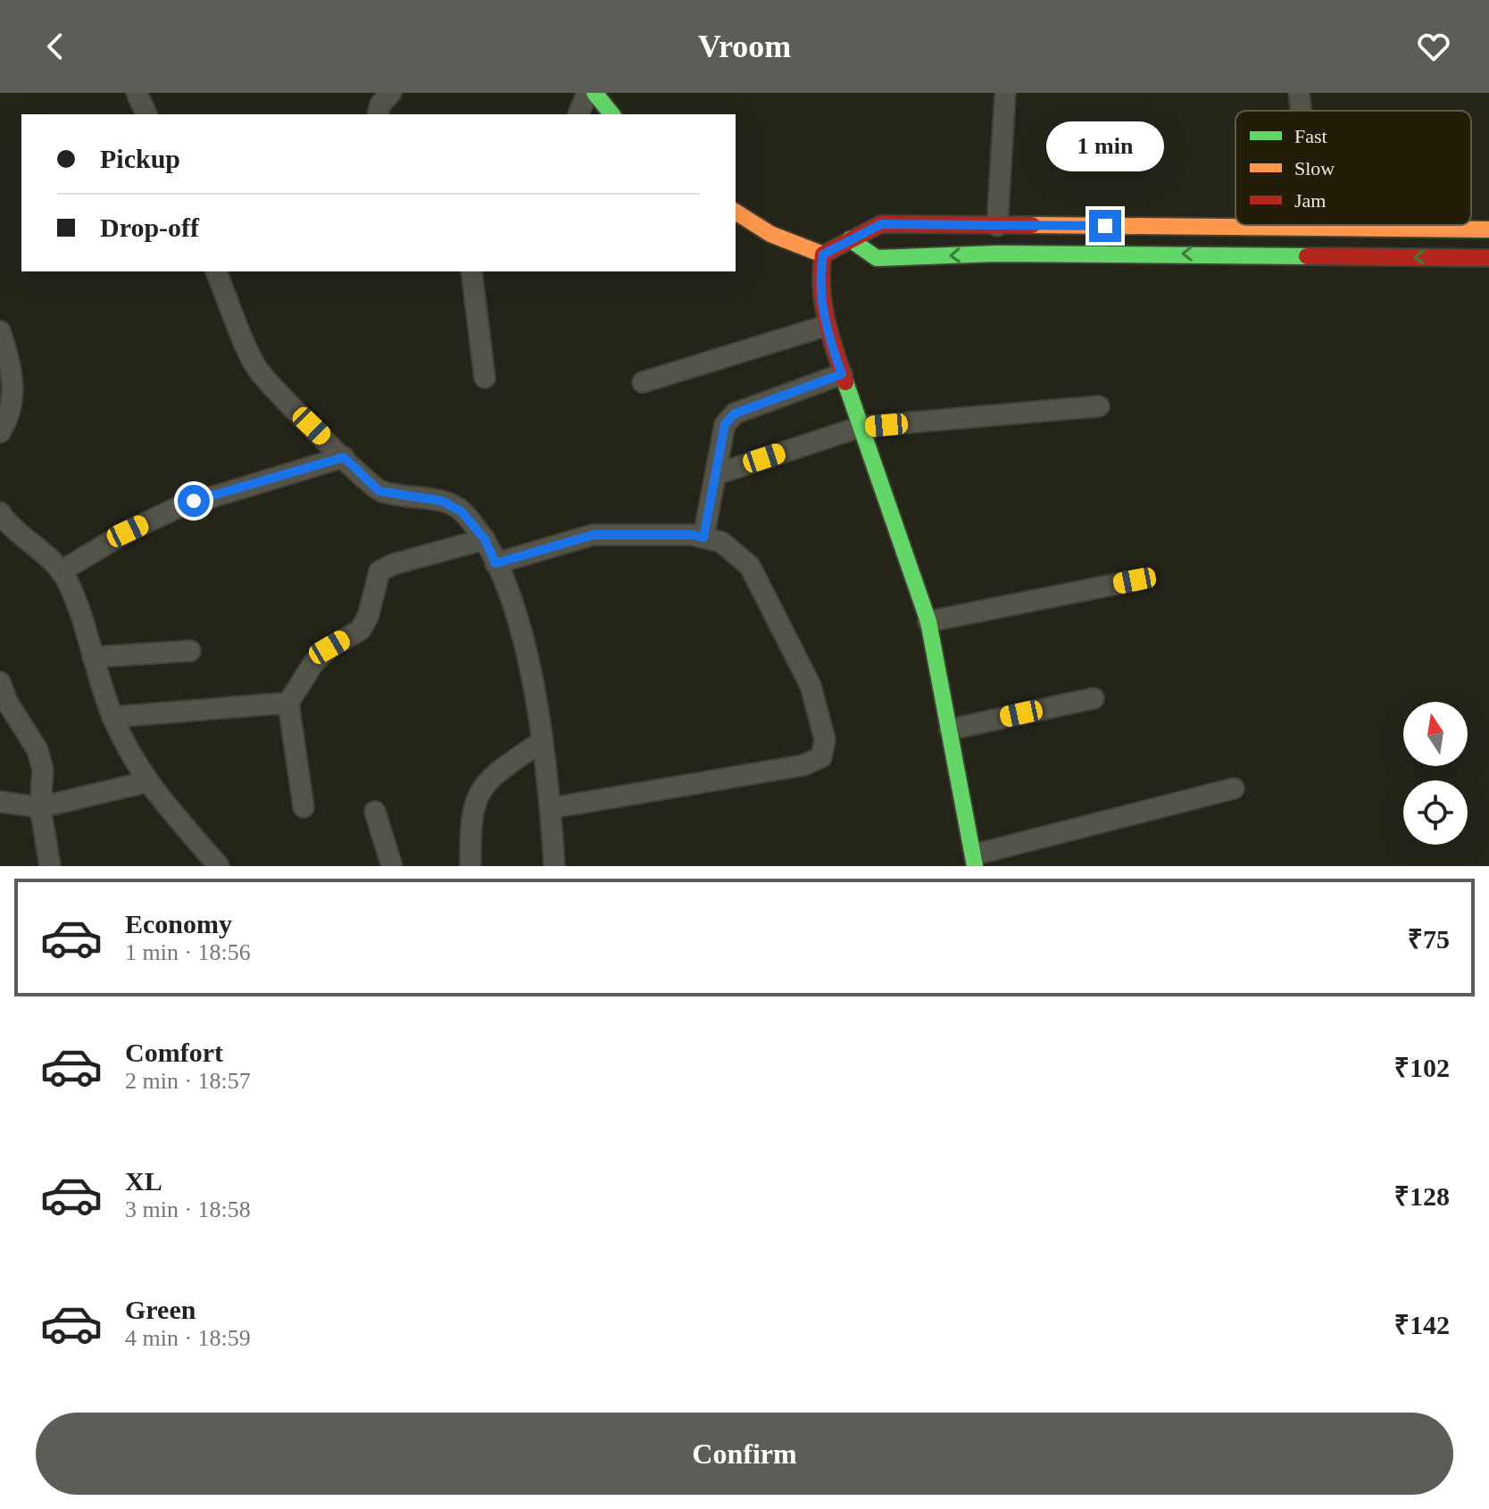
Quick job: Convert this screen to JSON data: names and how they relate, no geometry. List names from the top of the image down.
{
  "legend": ["Fast", "Slow", "Jam"],
  "north": "top",
  "page": {
    "header": "Vroom",
    "banner": ["Pickup", "Drop-off"],
    "bubble": "1 min",
    "list": [
      {
        "name": "Economy",
        "note": "1 min · 18:56",
        "value": "₹75"
      },
      {
        "name": "Comfort",
        "note": "2 min · 18:57",
        "value": "₹102"
      },
      {
        "name": "XL",
        "note": "3 min · 18:58",
        "value": "₹128"
      },
      {
        "name": "Green",
        "note": "4 min · 18:59",
        "value": "₹142"
      }
    ],
    "buttons": "Confirm"
  }
}
